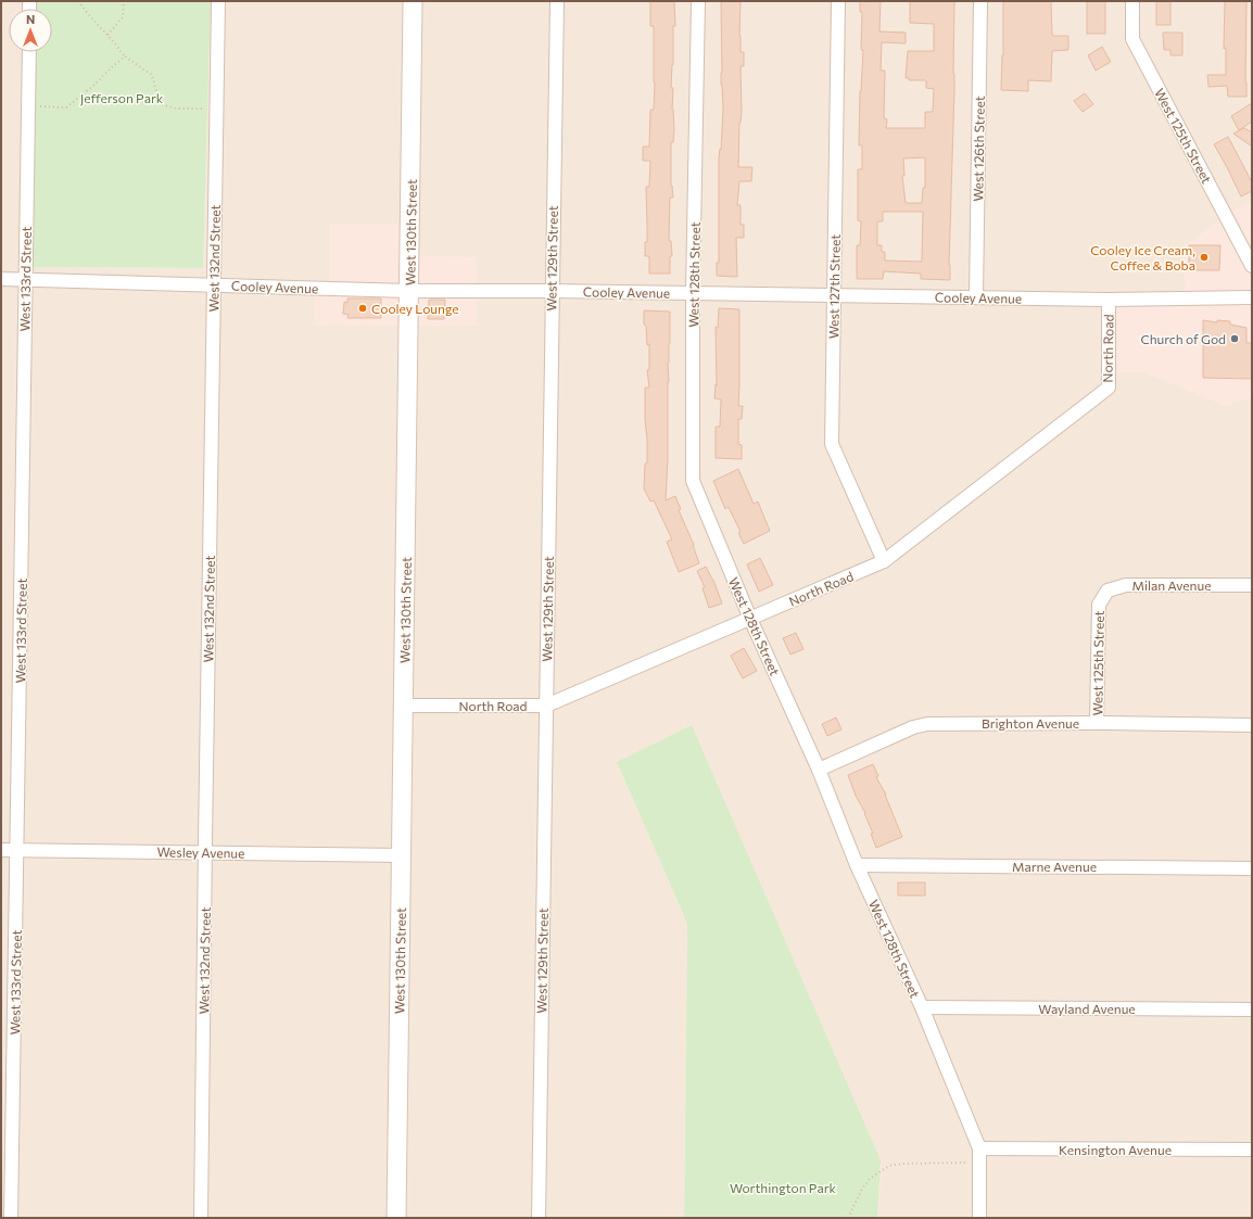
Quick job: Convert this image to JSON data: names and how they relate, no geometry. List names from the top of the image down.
{
  "streets": {
    "main road": ["West 130th Street"],
    "street": [
      "West 125th Street",
      "West 126th Street",
      "West 132nd Street",
      "West 129th Street",
      "West 128th Street",
      "West 133rd Street",
      "Cooley Avenue",
      "West 127th Street",
      "North Road",
      "Milan Avenue",
      "Brighton Avenue",
      "Wesley Avenue",
      "Marne Avenue",
      "Wayland Avenue",
      "Kensington Avenue"
    ]
  },
  "crossings": [
    ["West 125th Street", "Milan Avenue"],
    ["West 125th Street", "Brighton Avenue"],
    ["West 126th Street", "Cooley Avenue"],
    ["West 130th Street", "Cooley Avenue"],
    ["West 130th Street", "North Road"],
    ["West 130th Street", "Wesley Avenue"],
    ["West 132nd Street", "Cooley Avenue"],
    ["West 132nd Street", "Wesley Avenue"],
    ["West 129th Street", "Cooley Avenue"],
    ["West 129th Street", "North Road"],
    ["West 128th Street", "Cooley Avenue"],
    ["West 128th Street", "North Road"],
    ["West 128th Street", "Brighton Avenue"],
    ["West 128th Street", "Marne Avenue"],
    ["West 128th Street", "Wayland Avenue"],
    ["West 128th Street", "Kensington Avenue"],
    ["West 133rd Street", "Cooley Avenue"],
    ["West 133rd Street", "Wesley Avenue"],
    ["Cooley Avenue", "West 127th Street"],
    ["Cooley Avenue", "North Road"],
    ["West 127th Street", "North Road"]
  ],
  "parks": ["Jefferson Park", "Worthington Park"],
  "places": ["Cooley Ice Cream, Coffee & Boba", "Cooley Lounge", "Church of God"],
  "north": "top"
}
